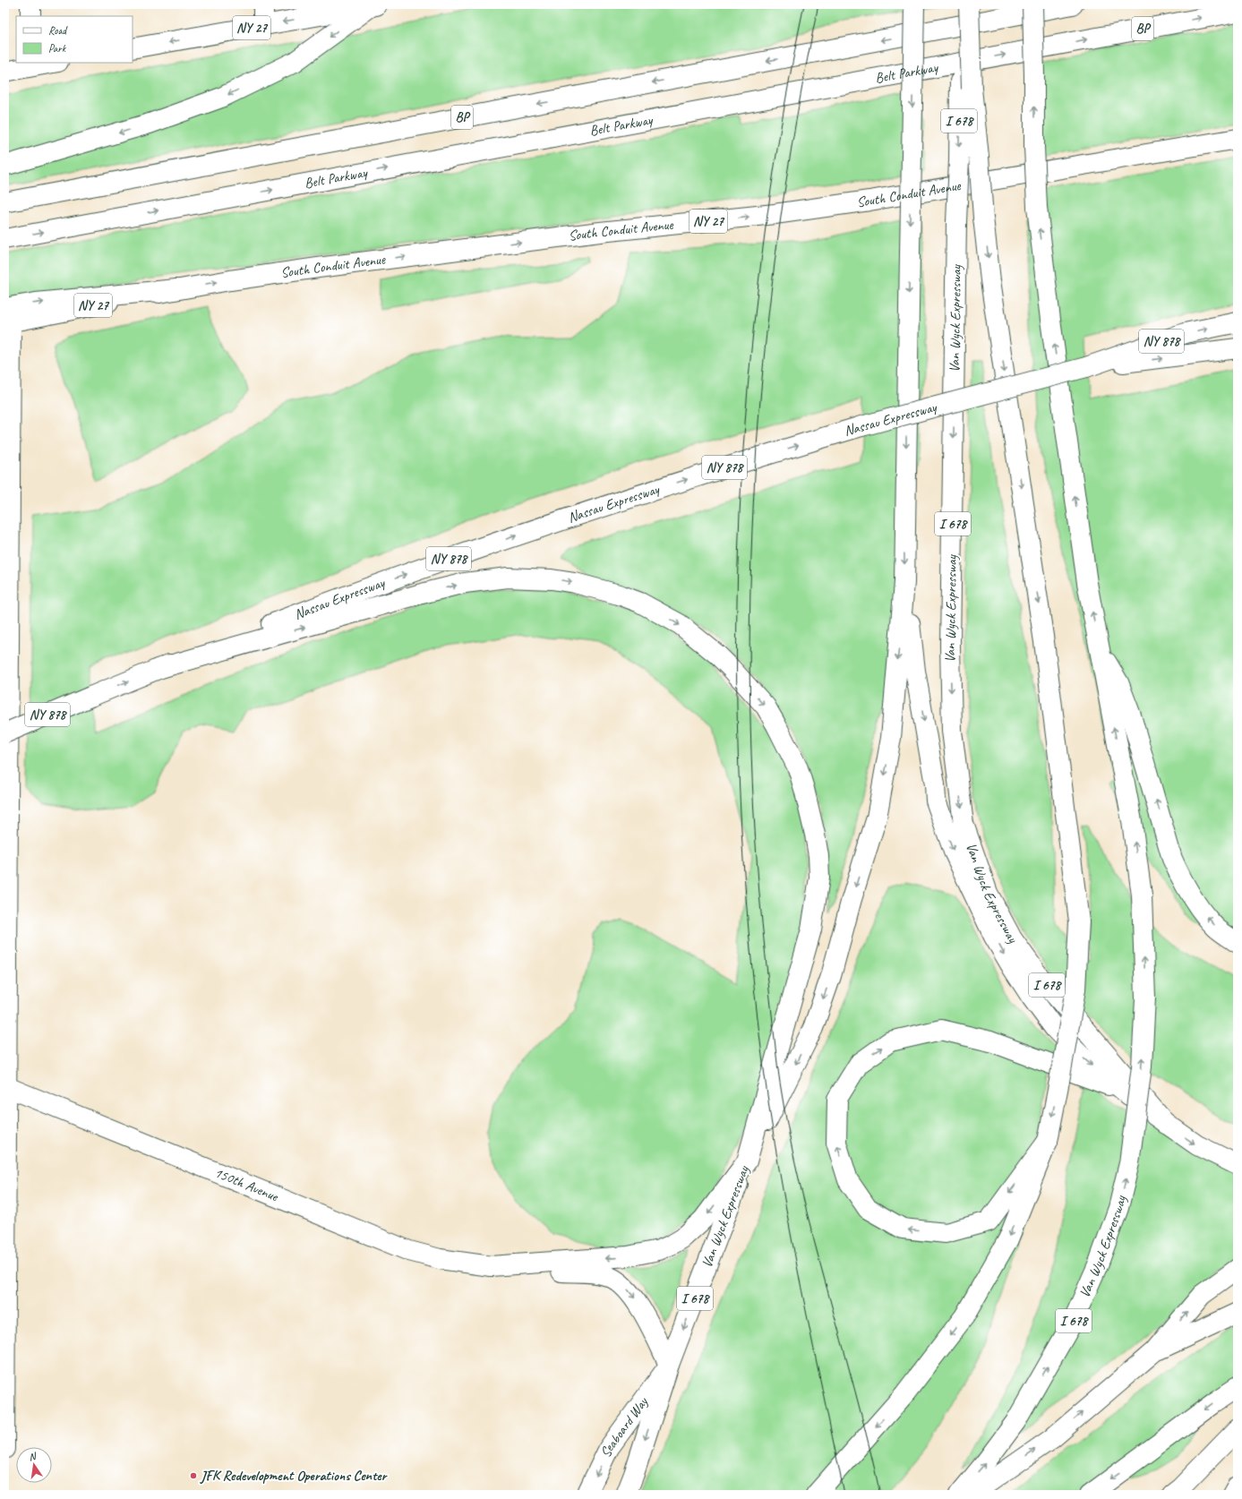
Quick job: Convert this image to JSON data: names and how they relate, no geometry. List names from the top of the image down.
{
  "streets": {
    "main road": [
      "NY 27",
      "BP",
      "Belt Parkway",
      "I 678",
      "South Conduit Avenue",
      "Van Wyck Expressway",
      "NY 878",
      "Nassau Expressway",
      "150th Avenue",
      "Seaboard Way"
    ]
  },
  "crossings": [
    ["Van Wyck Expressway", "Seaboard Way"]
  ],
  "one_way": ["Nassau Expressway", "Seaboard Way"],
  "places": ["JFK Redevelopment Operations Center"],
  "legend": ["Road", "Park"],
  "north": "top"
}
